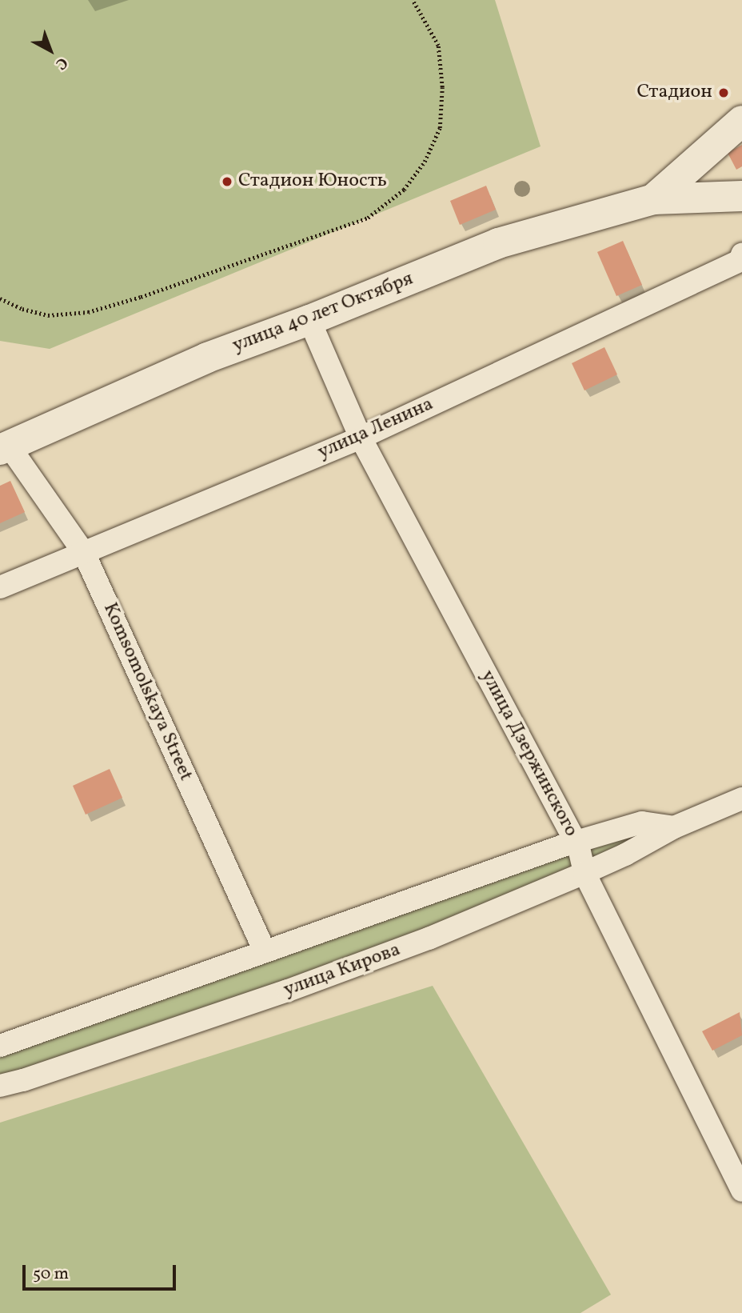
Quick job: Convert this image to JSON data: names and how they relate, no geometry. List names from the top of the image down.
{
  "streets": {
    "street": [
      "улица 40 лет Октября",
      "улица Ленина",
      "Komsomolskaya Street",
      "улица Дзержинского",
      "улица Кирова"
    ]
  },
  "crossings": [
    ["улица 40 лет Октября", "Komsomolskaya Street"],
    ["улица 40 лет Октября", "улица Дзержинского"],
    ["улица Ленина", "Komsomolskaya Street"],
    ["улица Ленина", "улица Дзержинского"],
    ["улица Дзержинского", "улица Кирова"]
  ],
  "places": ["Стадион", "Стадион Юность"],
  "scale_bar": "50 m",
  "north": "bottom right"
}
